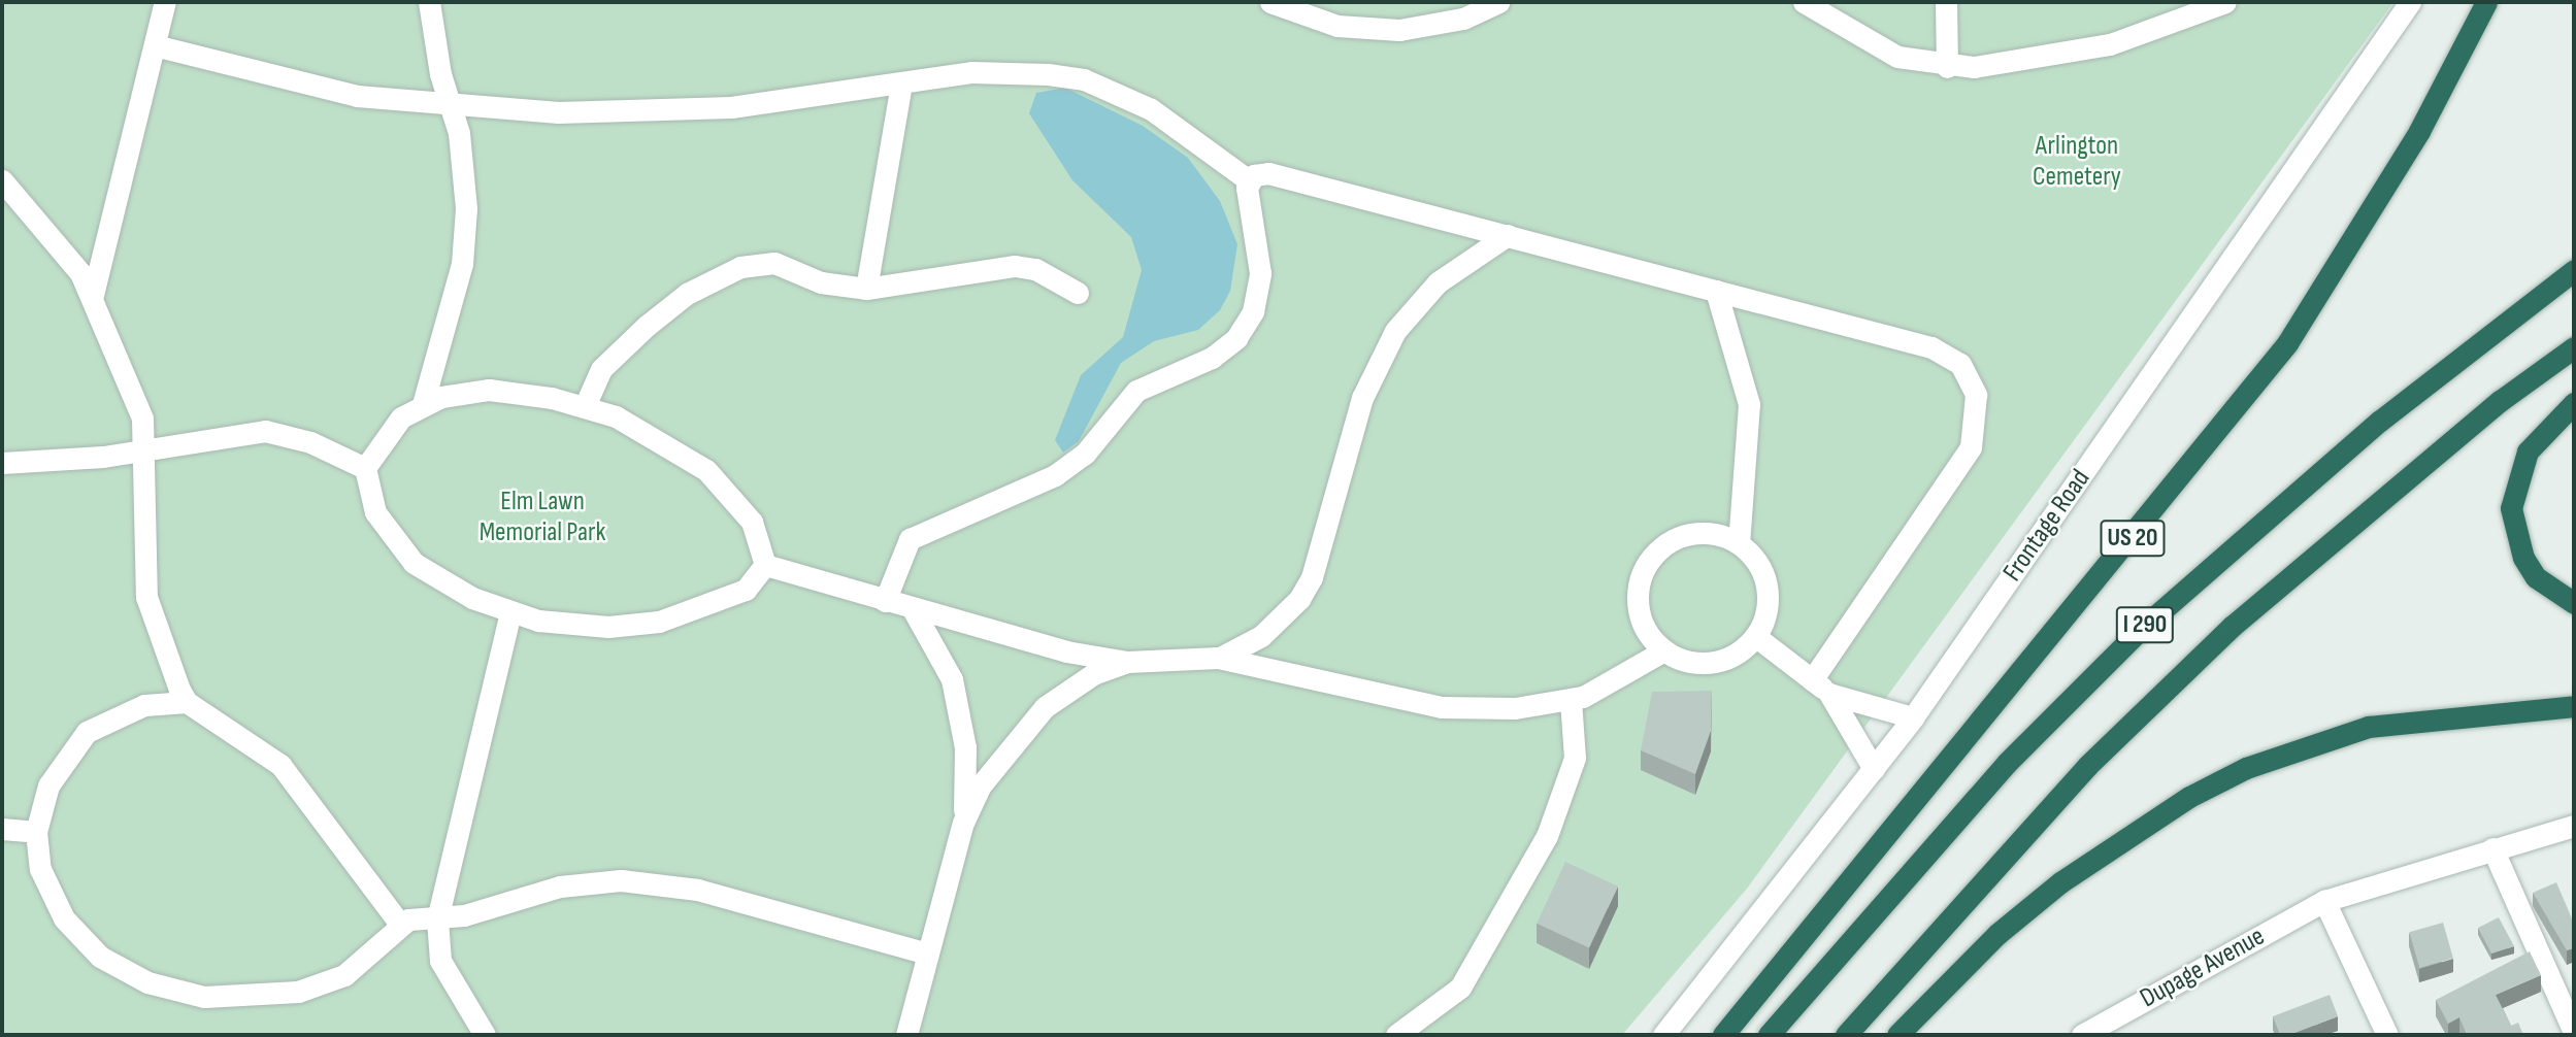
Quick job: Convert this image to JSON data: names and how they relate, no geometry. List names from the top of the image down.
{
  "streets": {
    "highway": ["US 20", "I 290"],
    "street": ["Frontage Road", "Dupage Avenue"]
  },
  "parks": ["Arlington Cemetery", "Elm Lawn Memorial Park"]
}
